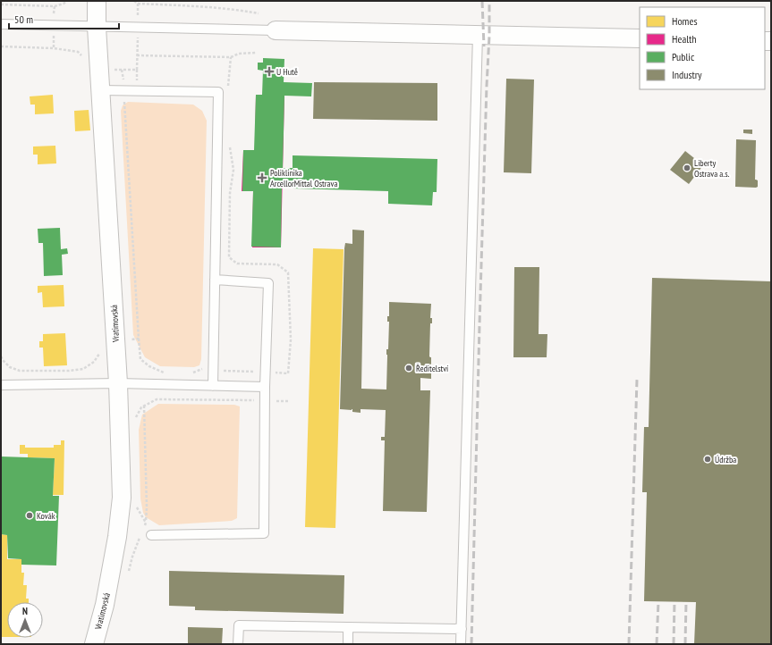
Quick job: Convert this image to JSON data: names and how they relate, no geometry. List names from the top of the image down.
{
  "streets": {
    "street": ["Vratimovská"]
  },
  "places": {
    "health": ["U Hutě", "Poliklinika ArcellorMittal Ostrava"],
    "other": [
      "Liberty Ostrava a.s.",
      "Ředitelství",
      "Údržba",
      "Kovák"
    ]
  },
  "legend": [
    "Homes",
    "Health",
    "Public",
    "Industry"
  ],
  "scale_bar": "50 m",
  "north": "top"
}
